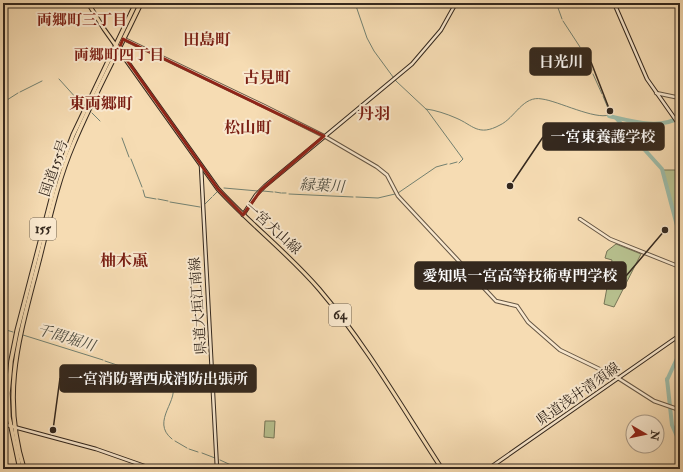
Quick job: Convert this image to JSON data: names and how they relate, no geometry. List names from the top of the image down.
{
  "streets": {
    "highway": ["国道155号", "155"],
    "main road": [
      "一宮犬山線",
      "県道大垣江南線",
      "64",
      "県道浅井清須線"
    ]
  },
  "crossings": [
    ["国道155号", "一宮犬山線"],
    ["一宮犬山線", "県道大垣江南線"]
  ],
  "districts": [
    "両郷町三丁目",
    "田島町",
    "両郷町四丁目",
    "古見町",
    "東両郷町",
    "丹羽",
    "松山町",
    "柚木颪"
  ],
  "water": ["縁葉川", "千間堀川"],
  "places": [
    "日光川",
    "一宮東養護学校",
    "愛知県一宮高等技術専門学校",
    "一宮消防署西成消防出張所"
  ],
  "north": "right"
}
